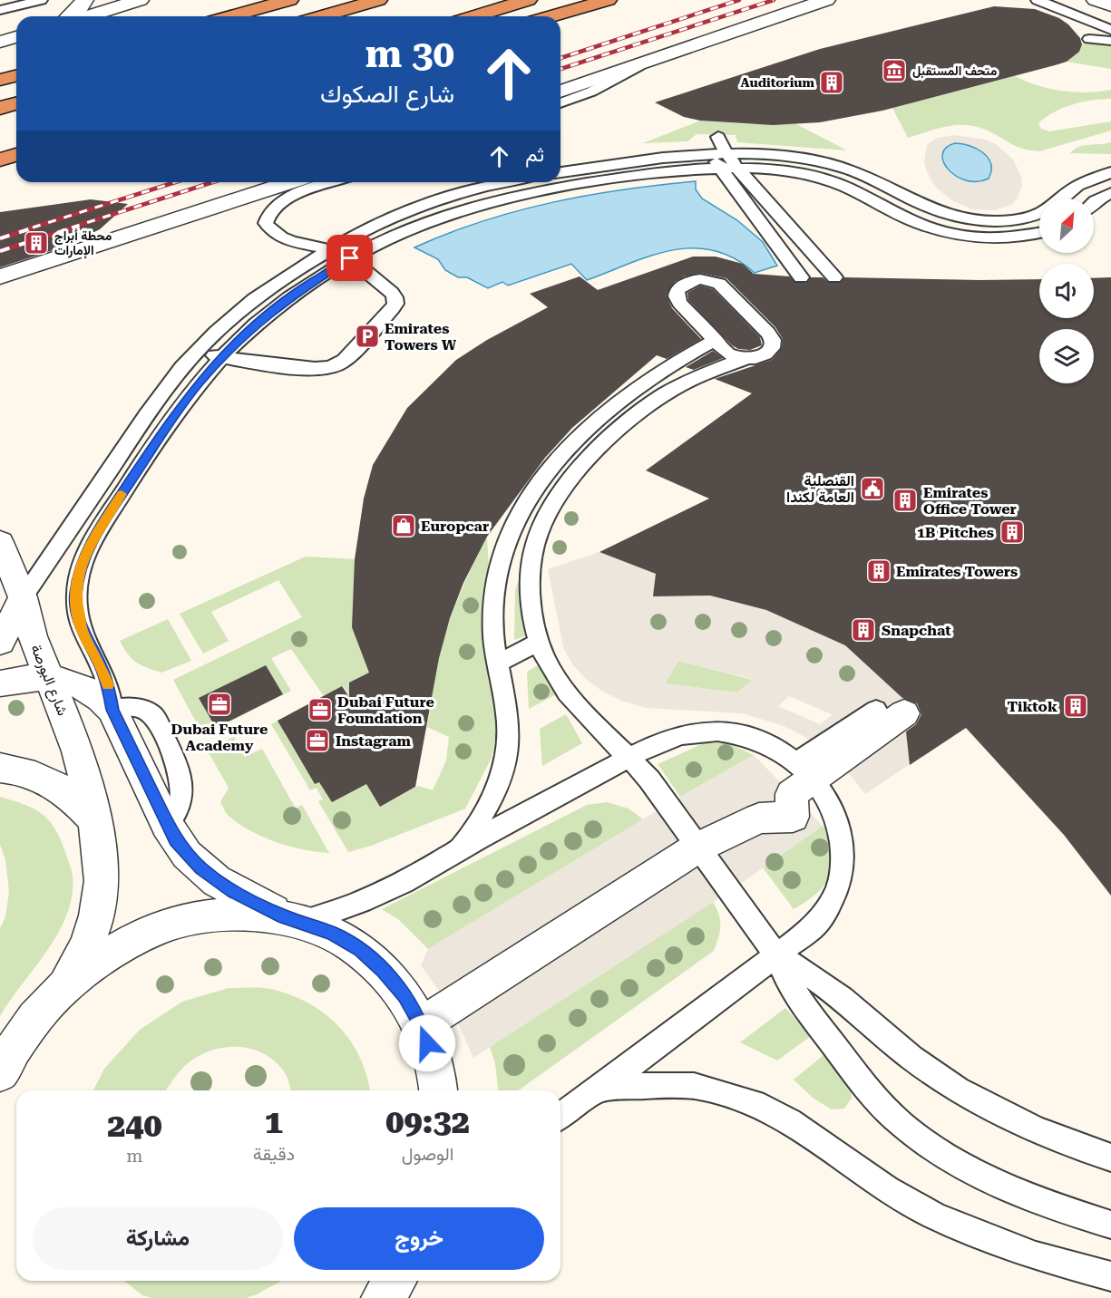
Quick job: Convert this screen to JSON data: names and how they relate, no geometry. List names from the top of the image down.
{
  "streets": {
    "street": ["شارع البورصة"]
  },
  "places": {
    "museum": ["متحف المستقبل"],
    "building": [
      "Auditorium",
      "محطة أبراج الإمارات",
      "Emirates Office Tower",
      "1B Pitches",
      "Emirates Towers",
      "Snapchat",
      "Tiktok"
    ],
    "parking": ["Emirates Towers W"],
    "public building": ["القنصلية العامة لكندا"],
    "shop": ["Europcar"],
    "office": ["Dubai Future Academy", "Dubai Future Foundation", "Instagram"]
  },
  "north": "top right",
  "page": {
    "turn": ["30 m", "شارع الصكوك"],
    "then": "ثم",
    "eta": [
      "09:32",
      "الوصول",
      "1",
      "دقيقة",
      "240",
      "m"
    ],
    "buttons": ["خروج", "مشاركة"]
  }
}
